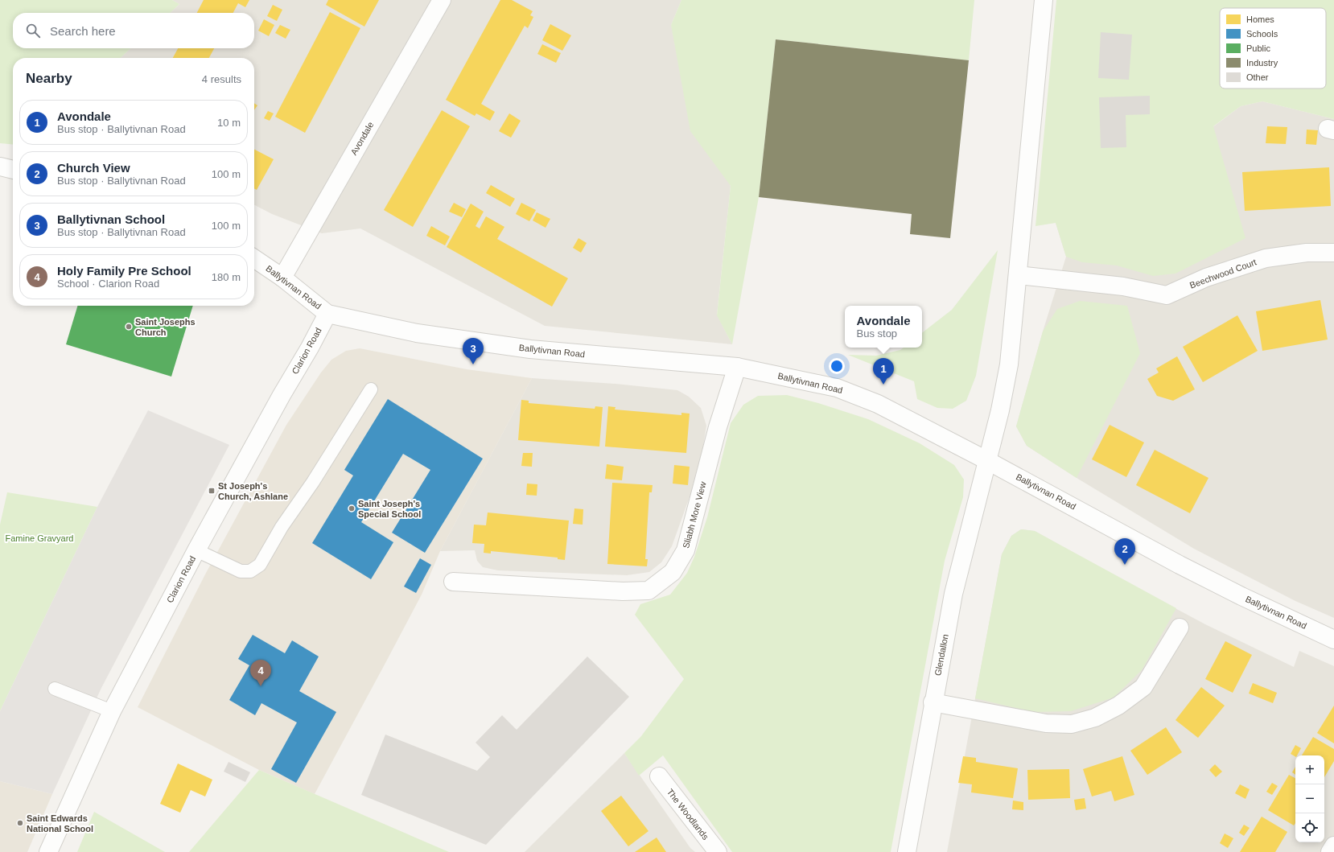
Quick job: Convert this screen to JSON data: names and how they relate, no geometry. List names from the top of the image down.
{
  "streets": {
    "street": [
      "Avondale",
      "Beechwood Court",
      "Ballytivnan Road",
      "Clarion Road",
      "Sliabh More View",
      "Glendallon",
      "The Woodlands"
    ]
  },
  "crossings": [
    ["Avondale", "Ballytivnan Road"],
    ["Beechwood Court", "Glendallon"],
    ["Ballytivnan Road", "Clarion Road"],
    ["Ballytivnan Road", "Sliabh More View"],
    ["Ballytivnan Road", "Glendallon"]
  ],
  "parks": ["Famine Gravyard"],
  "places": {
    "other": ["Saint Josephs Church", "Saint Joseph's Special School", "Saint Edwards National School"],
    "transit": ["St Joseph's Church, Ashlane"]
  },
  "legend": [
    "Homes",
    "Schools",
    "Public",
    "Industry",
    "Other"
  ],
  "page": {
    "search": "Search here",
    "heading": ["Nearby", "4 results"],
    "list": [
      {
        "mark": "1",
        "name": "Avondale",
        "note": "Bus stop · Ballytivnan Road",
        "value": "10 m"
      },
      {
        "mark": "2",
        "name": "Church View",
        "note": "Bus stop · Ballytivnan Road",
        "value": "100 m"
      },
      {
        "mark": "3",
        "name": "Ballytivnan School",
        "note": "Bus stop · Ballytivnan Road",
        "value": "100 m"
      },
      {
        "mark": "4",
        "name": "Holy Family Pre School",
        "note": "School · Clarion Road",
        "value": "180 m"
      }
    ],
    "popup": ["Avondale", "Bus stop"],
    "pins": [
      "3",
      "1",
      "2",
      "4"
    ],
    "map_buttons": ["+", "−"]
  }
}
